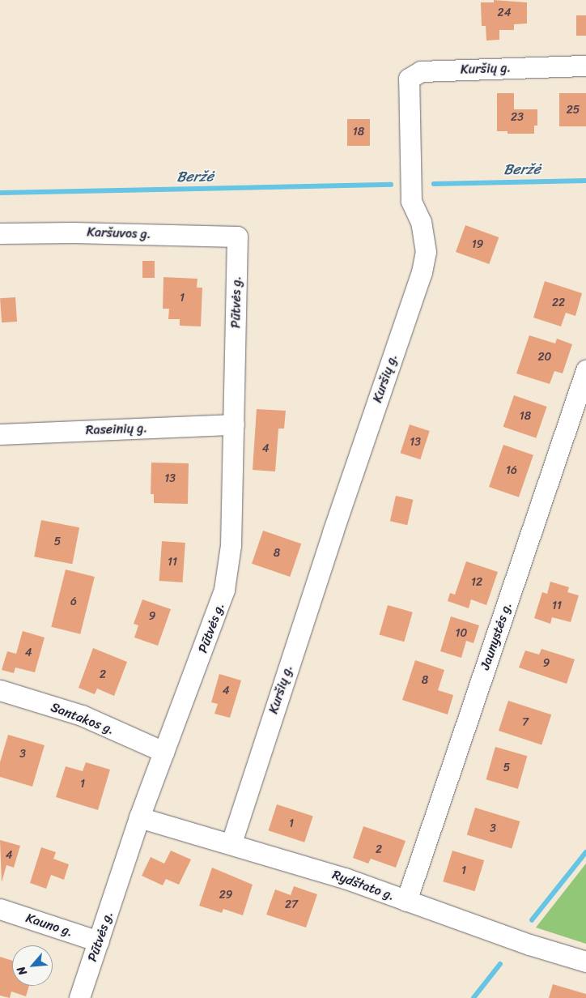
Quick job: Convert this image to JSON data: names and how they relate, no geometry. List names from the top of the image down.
{
  "streets": {
    "street": [
      "Kuršių g.",
      "Karšuvos g.",
      "Pūtvės g.",
      "Raseinių g.",
      "Jaunystės g.",
      "Santakos g.",
      "Rydštato g.",
      "Kauno g."
    ]
  },
  "crossings": [
    ["Kuršių g.", "Rydštato g."],
    ["Karšuvos g.", "Pūtvės g."],
    ["Pūtvės g.", "Raseinių g."],
    ["Pūtvės g.", "Santakos g."],
    ["Pūtvės g.", "Rydštato g."],
    ["Pūtvės g.", "Kauno g."],
    ["Jaunystės g.", "Rydštato g."]
  ],
  "water": ["Beržė"],
  "house_numbers": [
    "24",
    "25",
    "23",
    "18",
    "19",
    "1",
    "22",
    "20",
    "18",
    "13",
    "4",
    "16",
    "13",
    "5",
    "8",
    "11",
    "12",
    "6",
    "11",
    "9",
    "10",
    "4",
    "9",
    "2",
    "8",
    "4",
    "7",
    "3",
    "5",
    "1",
    "1",
    "3",
    "2",
    "4",
    "1",
    "29",
    "27"
  ],
  "north": "bottom left"
}
